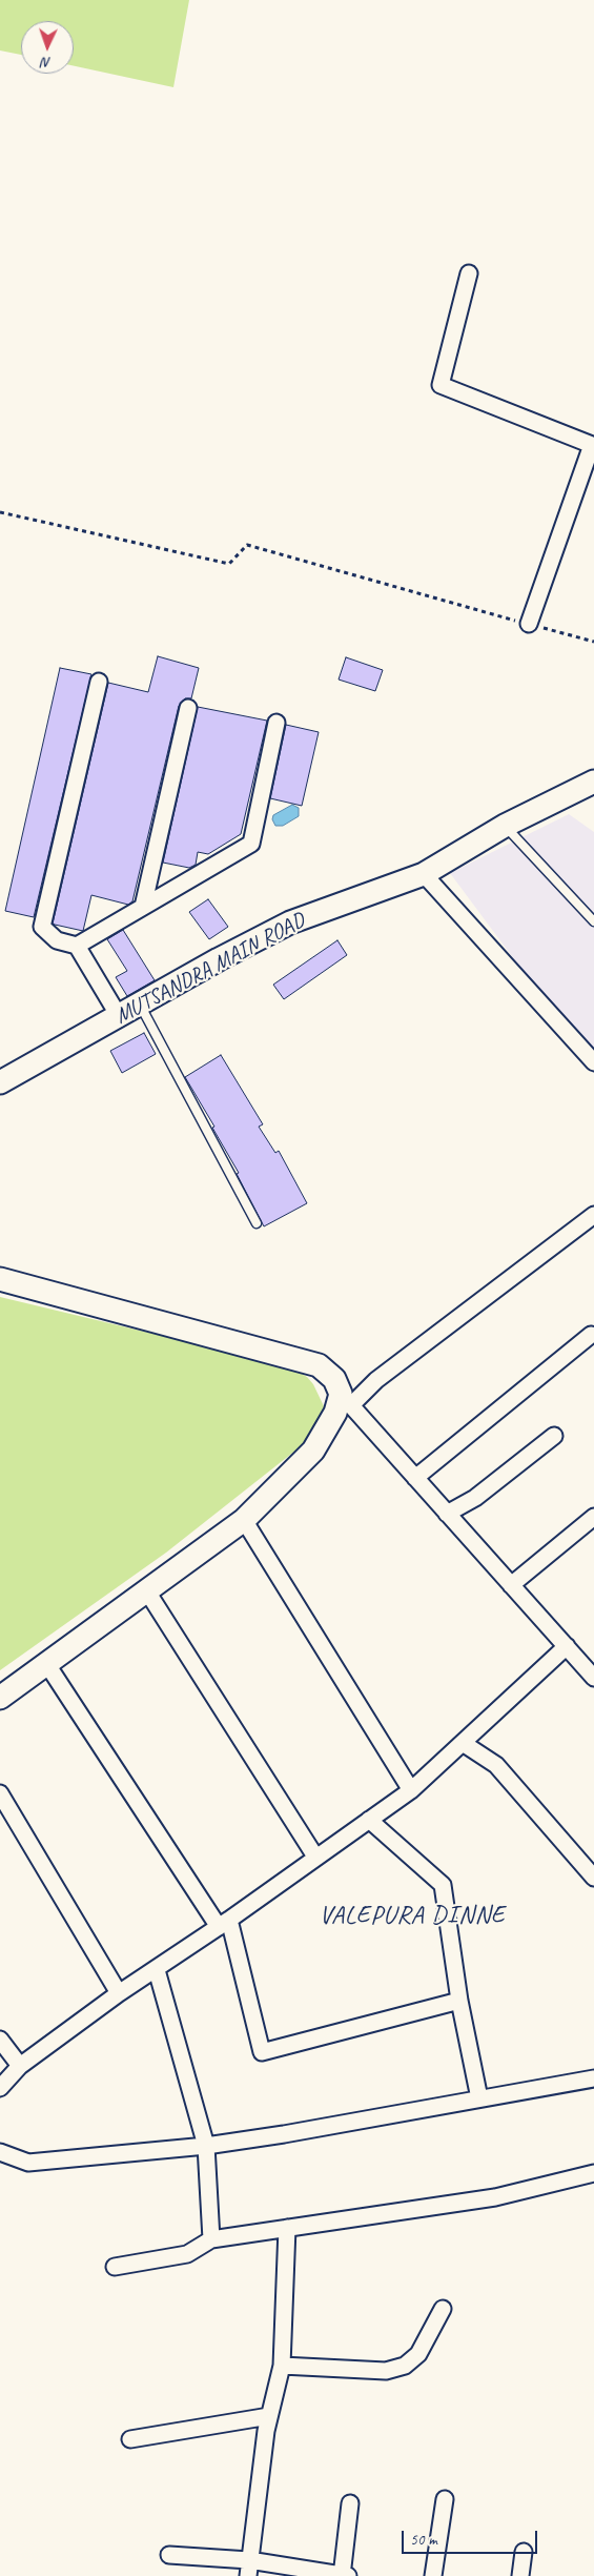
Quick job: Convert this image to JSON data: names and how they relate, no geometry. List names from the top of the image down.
{
  "streets": {
    "street": ["MUTSANDRA MAIN ROAD"]
  },
  "districts": ["VALEPURA DINNE"],
  "scale_bar": "50 m",
  "north": "bottom"
}
